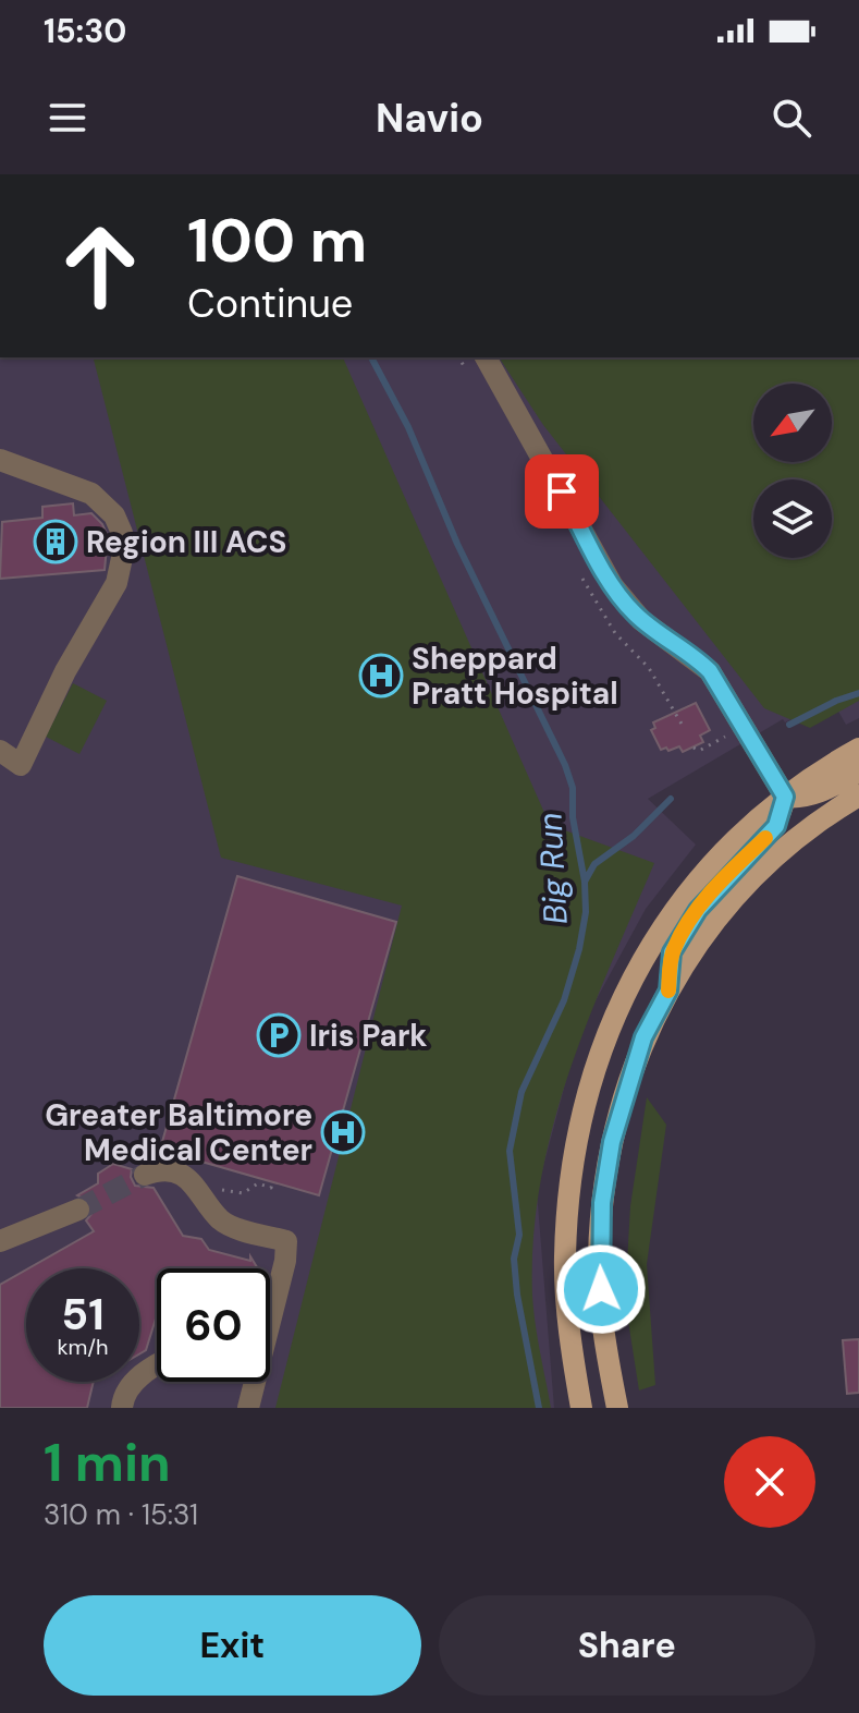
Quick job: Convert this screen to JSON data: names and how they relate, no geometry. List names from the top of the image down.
{
  "water": ["Big Run"],
  "places": {
    "building": ["Region III ACS"],
    "hospital": ["Sheppard Pratt Hospital", "Greater Baltimore Medical Center"],
    "parking": ["Iris Park"]
  },
  "north": "bottom left",
  "page": {
    "status": "15:30",
    "header": "Navio",
    "turn": ["100 m", "Continue"],
    "speed": "51 km/h",
    "limit": "60",
    "heading": ["1 min", "310 m · 15:31"],
    "buttons": ["Exit", "Share"]
  }
}
